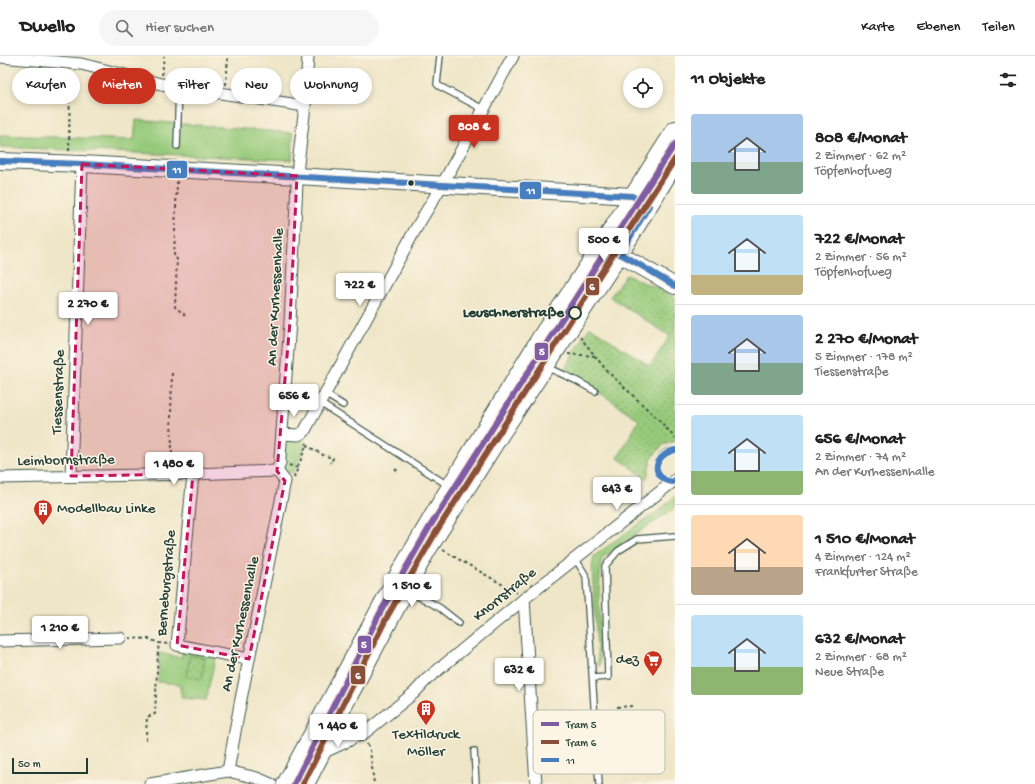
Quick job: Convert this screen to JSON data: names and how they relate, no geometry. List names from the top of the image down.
{
  "streets": {
    "street": [
      "An der Kurhessenhalle",
      "Tiessenstraße",
      "Leimbornstraße",
      "Berneburgstraße",
      "Knorrstraße"
    ]
  },
  "crossings": [
    ["An der Kurhessenhalle", "Leimbornstraße"],
    ["An der Kurhessenhalle", "Berneburgstraße"],
    ["Tiessenstraße", "Leimbornstraße"],
    ["Leimbornstraße", "Berneburgstraße"]
  ],
  "places": {
    "other": ["Leuschnerstraße"],
    "building": ["Modellbau Linke", "Textildruck Möller"],
    "supermarket": ["dez"]
  },
  "lines": ["tram line 5", "tram line 6", "transit line 11"],
  "legend": ["Tram 5", "Tram 6", "11"],
  "scale_bar": "50 m",
  "page": {
    "header": "Dwello",
    "search": "Hier suchen",
    "nav": ["Karte", "Ebenen", "Teilen"],
    "heading": "11 Objekte",
    "chip": [
      "Kaufen",
      "Mieten",
      "Filter",
      "Neu",
      "Wohnung"
    ],
    "list": [
      {
        "name": "808 €/Monat",
        "note": "2 Zimmer · 62 m² · Töpfenhofweg"
      },
      {
        "name": "722 €/Monat",
        "note": "2 Zimmer · 56 m² · Töpfenhofweg"
      },
      {
        "name": "2 270 €/Monat",
        "note": "5 Zimmer · 178 m² · Tiessenstraße"
      },
      {
        "name": "656 €/Monat",
        "note": "2 Zimmer · 74 m² · An der Kurhessenhalle"
      },
      {
        "name": "1 510 €/Monat",
        "note": "4 Zimmer · 124 m² · Frankfurter Straße"
      },
      {
        "name": "632 €/Monat",
        "note": "2 Zimmer · 68 m² · Neue Straße"
      }
    ],
    "price": [
      "808 €",
      "500 €",
      "722 €",
      "2 270 €",
      "656 €",
      "1 480 €",
      "643 €",
      "1 510 €",
      "1 210 €",
      "632 €",
      "1 440 €"
    ],
    "scale": "50 m"
  }
}
